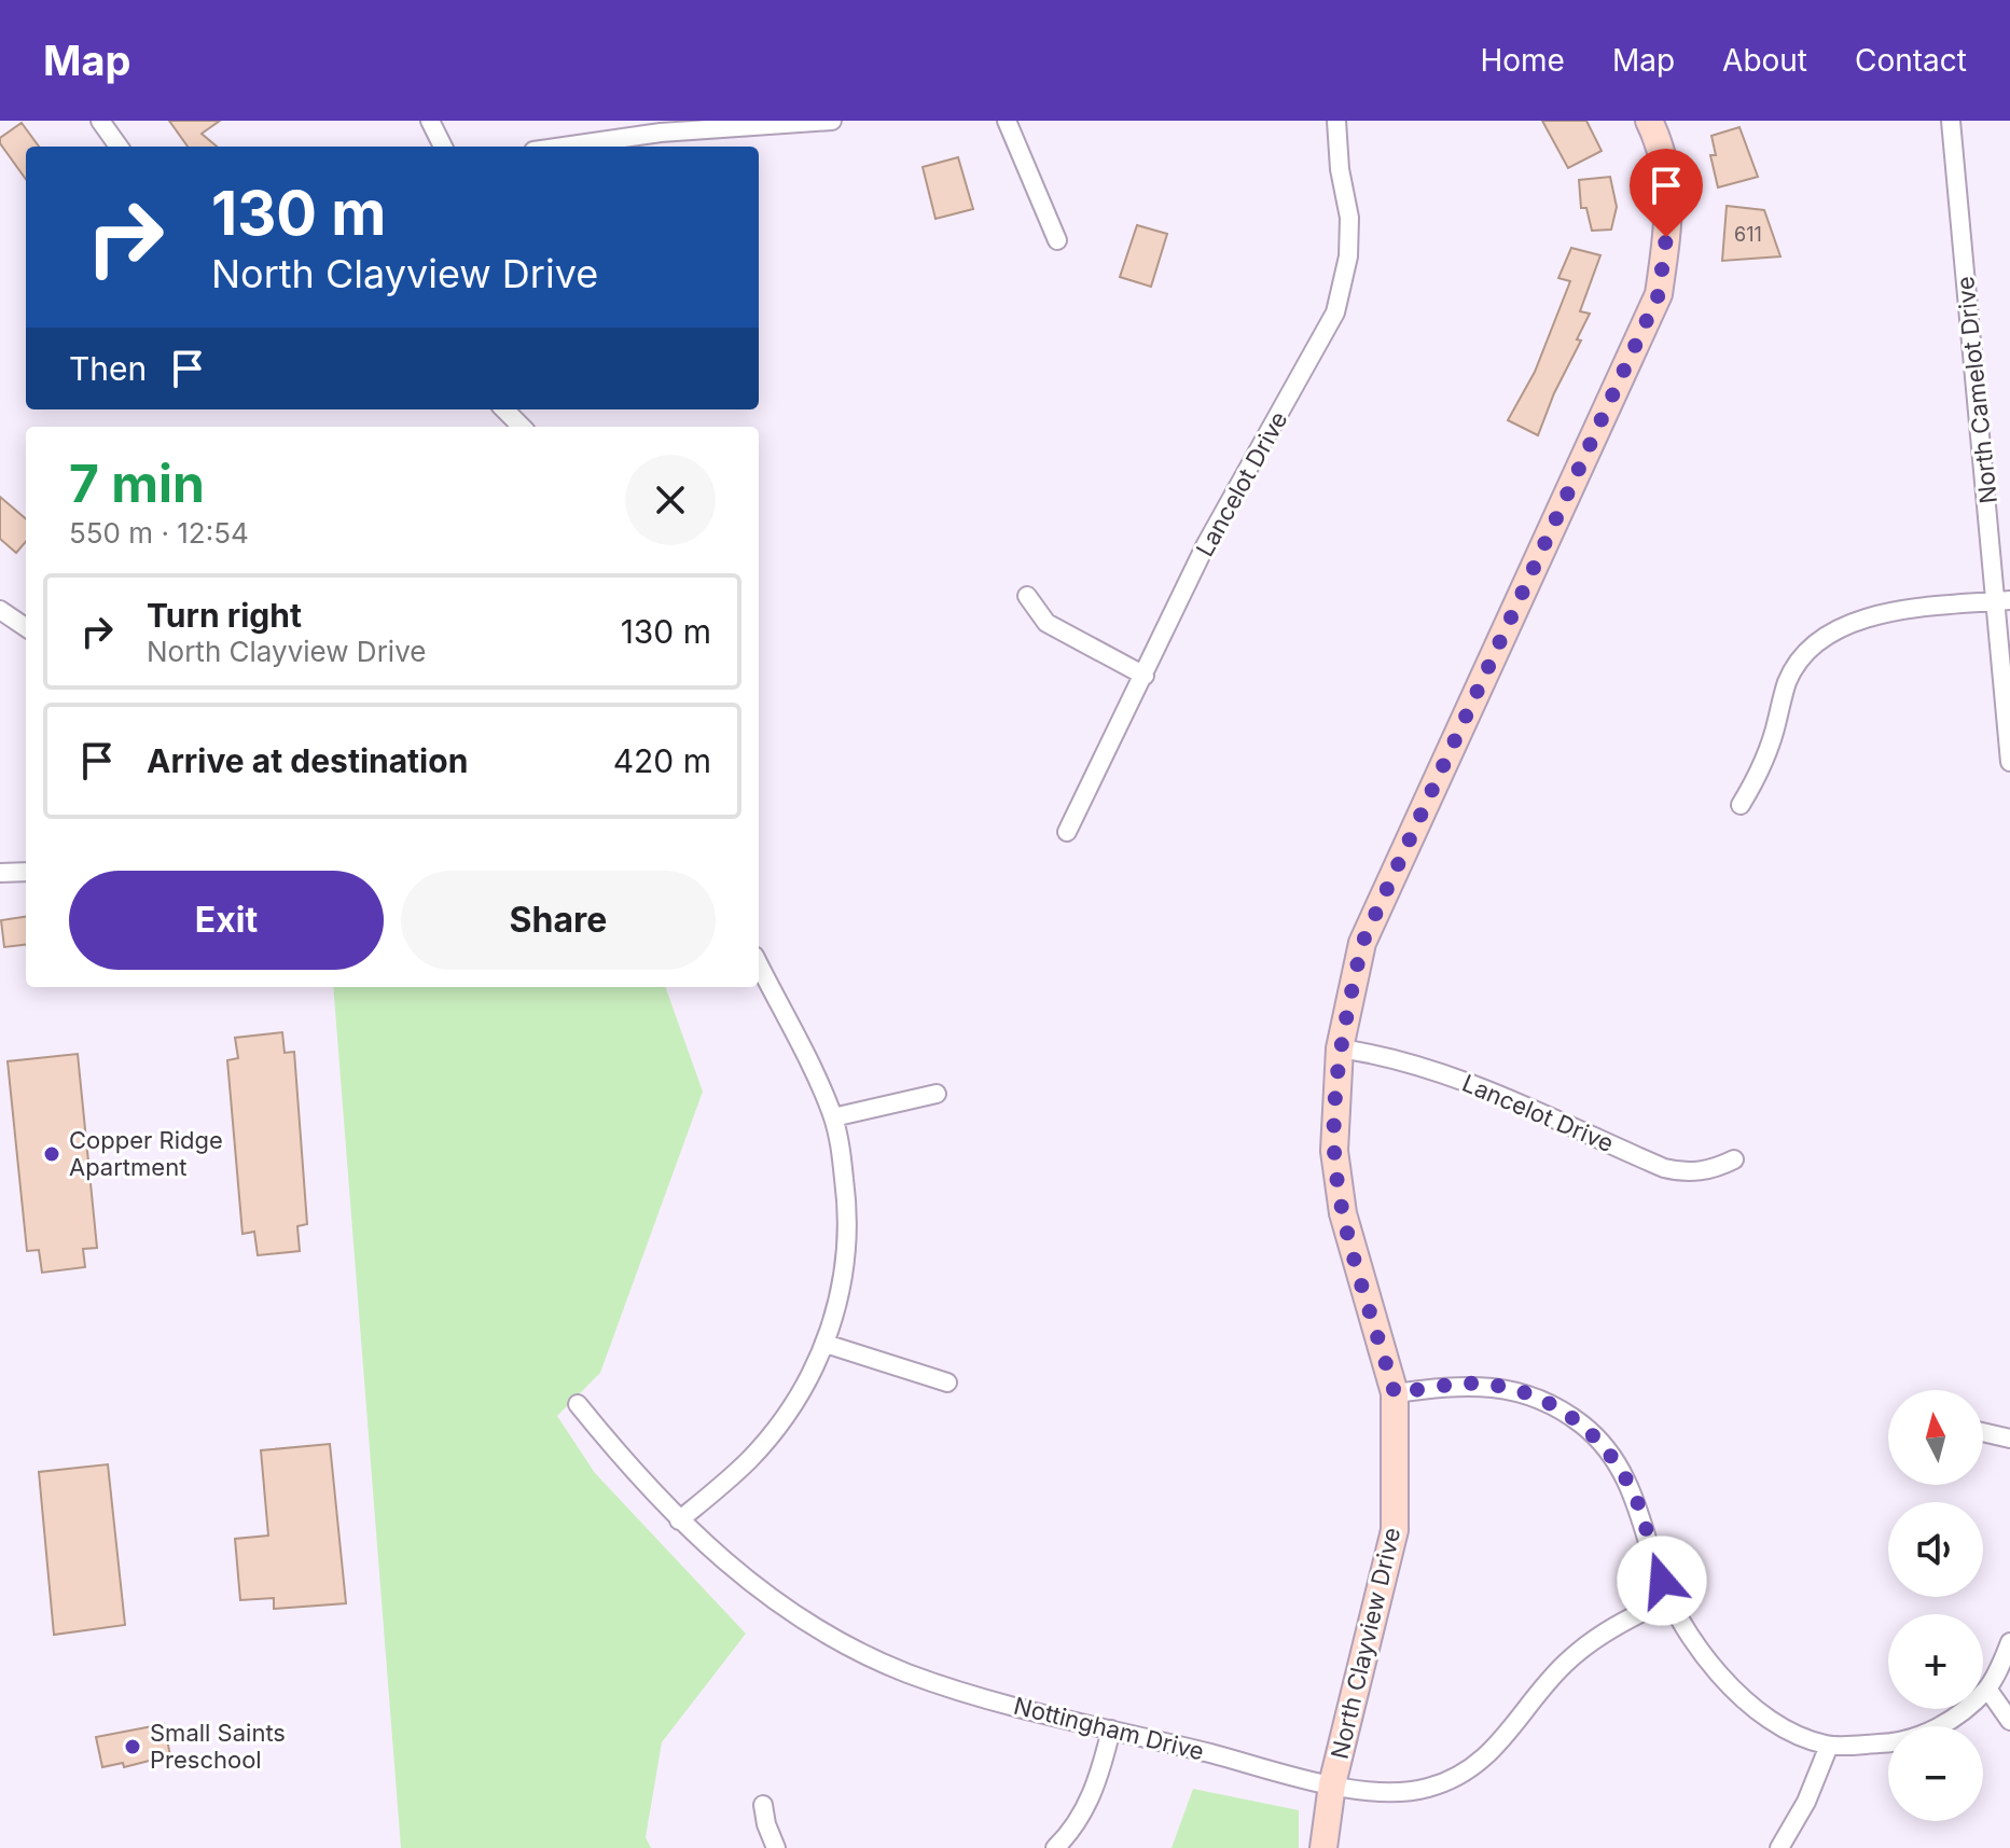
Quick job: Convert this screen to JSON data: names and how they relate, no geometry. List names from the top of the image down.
{
  "streets": {
    "street": [
      "North Camelot Drive",
      "Lancelot Drive",
      "North Clayview Drive",
      "Nottingham Drive"
    ]
  },
  "crossings": [
    ["Lancelot Drive", "North Clayview Drive"],
    ["North Clayview Drive", "Nottingham Drive"]
  ],
  "places": ["Copper Ridge Apartment", "Small Saints Preschool"],
  "house_numbers": ["611"],
  "north": "top",
  "page": {
    "header": "Map",
    "nav": [
      "Home",
      "Map",
      "About",
      "Contact"
    ],
    "turn": ["130 m", "North Clayview Drive"],
    "then": "Then",
    "heading": ["7 min", "550 m · 12:54"],
    "list": [
      {
        "name": "Turn right",
        "note": "North Clayview Drive",
        "value": "130 m"
      },
      {
        "name": "Arrive at destination",
        "value": "420 m"
      }
    ],
    "buttons": ["Exit", "Share"],
    "map_buttons": ["+", "−"]
  }
}
